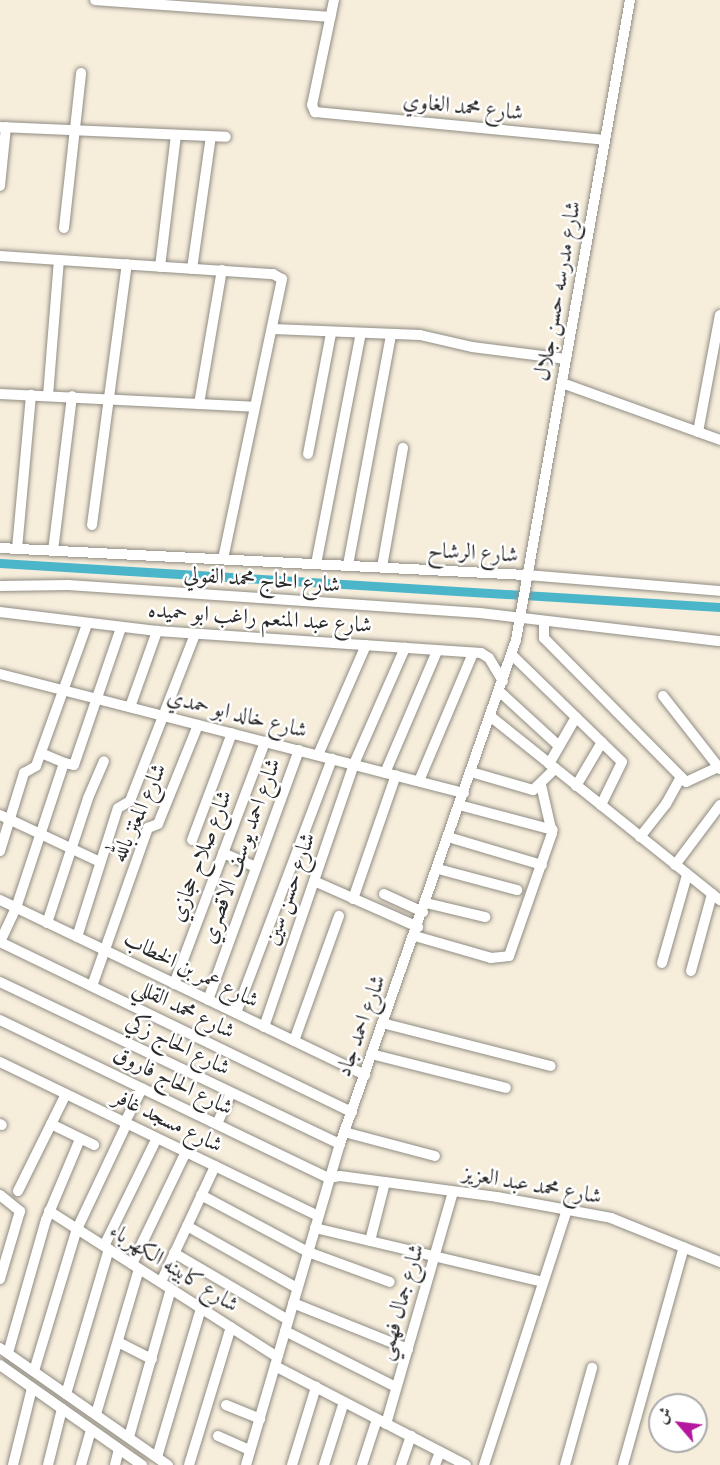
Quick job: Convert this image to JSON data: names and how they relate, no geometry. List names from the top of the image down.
{
  "streets": {
    "street": [
      "شارع محمد الغاوي",
      "شارع مدرسه حسن جلال",
      "شارع الرشاح",
      "شارع الحاج محمد الفولي",
      "شارع عبد المنعم راغب ابو حميده",
      "شارع خالد ابو حمدي",
      "شارع المعتز بالله",
      "شارع احمد يوسف الاقصري",
      "شارع صلاح حجازي",
      "شارع حسن سين",
      "شارع عمر بن الخطاب",
      "شارع محمد القللي",
      "شارع احمد جاد",
      "شارع الحاج زكي",
      "شارع الحاج فاروق",
      "شارع مسجد غافر",
      "شارع محمد عبد العزيز",
      "شارع كابينه الكهرباء",
      "شارع جمال فهمي"
    ]
  },
  "crossings": [
    ["شارع محمد الغاوي", "شارع مدرسه حسن جلال"],
    ["شارع مدرسه حسن جلال", "شارع الرشاح"],
    ["شارع مدرسه حسن جلال", "شارع احمد جاد"],
    ["شارع الحاج محمد الفولي", "شارع احمد جاد"],
    ["شارع عبد المنعم راغب ابو حميده", "شارع حسن سين"],
    ["شارع خالد ابو حمدي", "شارع المعتز بالله"],
    ["شارع خالد ابو حمدي", "شارع احمد يوسف الاقصري"],
    ["شارع خالد ابو حمدي", "شارع صلاح حجازي"],
    ["شارع خالد ابو حمدي", "شارع حسن سين"],
    ["شارع خالد ابو حمدي", "شارع احمد جاد"],
    ["شارع المعتز بالله", "شارع عمر بن الخطاب"],
    ["شارع المعتز بالله", "شارع محمد القللي"],
    ["شارع احمد يوسف الاقصري", "شارع عمر بن الخطاب"],
    ["شارع صلاح حجازي", "شارع عمر بن الخطاب"],
    ["شارع حسن سين", "شارع عمر بن الخطاب"],
    ["شارع عمر بن الخطاب", "شارع احمد جاد"],
    ["شارع محمد القللي", "شارع احمد جاد"],
    ["شارع احمد جاد", "شارع الحاج زكي"],
    ["شارع احمد جاد", "شارع الحاج فاروق"],
    ["شارع احمد جاد", "شارع مسجد غافر"],
    ["شارع احمد جاد", "شارع محمد عبد العزيز"],
    ["شارع احمد جاد", "شارع كابينه الكهرباء"],
    ["شارع الحاج فاروق", "شارع محمد عبد العزيز"],
    ["شارع محمد عبد العزيز", "شارع جمال فهمي"],
    ["شارع كابينه الكهرباء", "شارع جمال فهمي"]
  ],
  "north": "top left"
}
